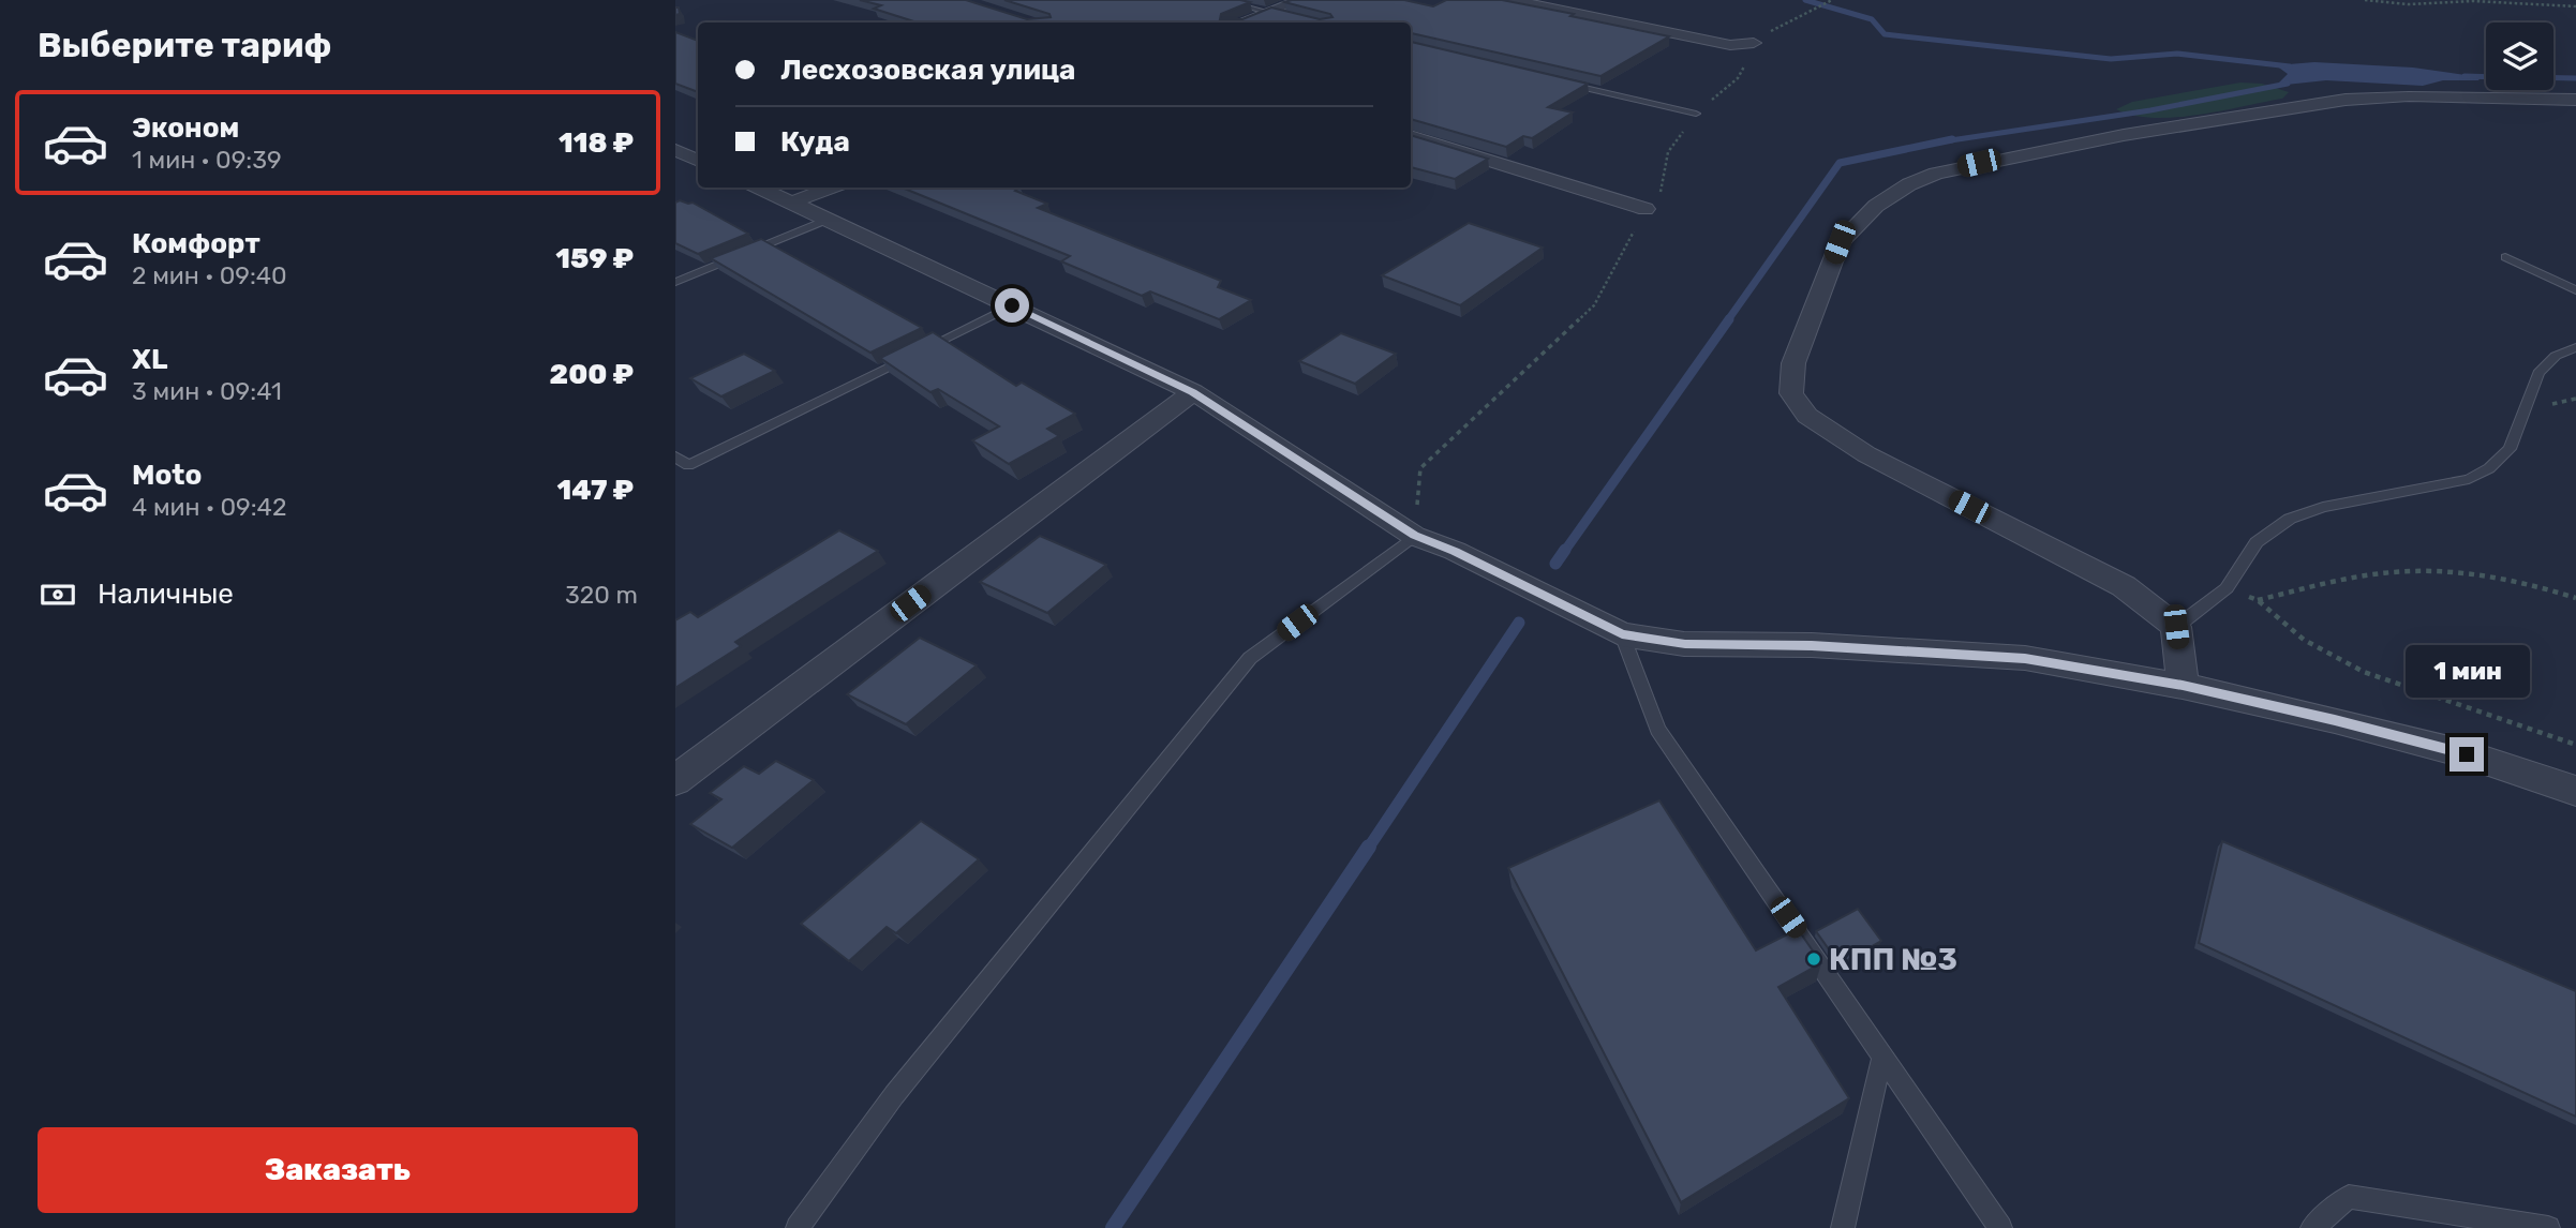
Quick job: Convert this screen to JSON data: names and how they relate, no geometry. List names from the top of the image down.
{
  "places": ["КПП №3"],
  "page": {
    "heading": "Выберите тариф",
    "banner": ["Лесхозовская улица", "Куда"],
    "list": [
      {
        "name": "Эконом",
        "note": "1 мин · 09:39",
        "value": "118 ₽"
      },
      {
        "name": "Комфорт",
        "note": "2 мин · 09:40",
        "value": "159 ₽"
      },
      {
        "name": "XL",
        "note": "3 мин · 09:41",
        "value": "200 ₽"
      },
      {
        "name": "Moto",
        "note": "4 мин · 09:42",
        "value": "147 ₽"
      }
    ],
    "pay": ["Наличные", "320 m"],
    "bubble": "1 мин",
    "buttons": "Заказать"
  }
}
